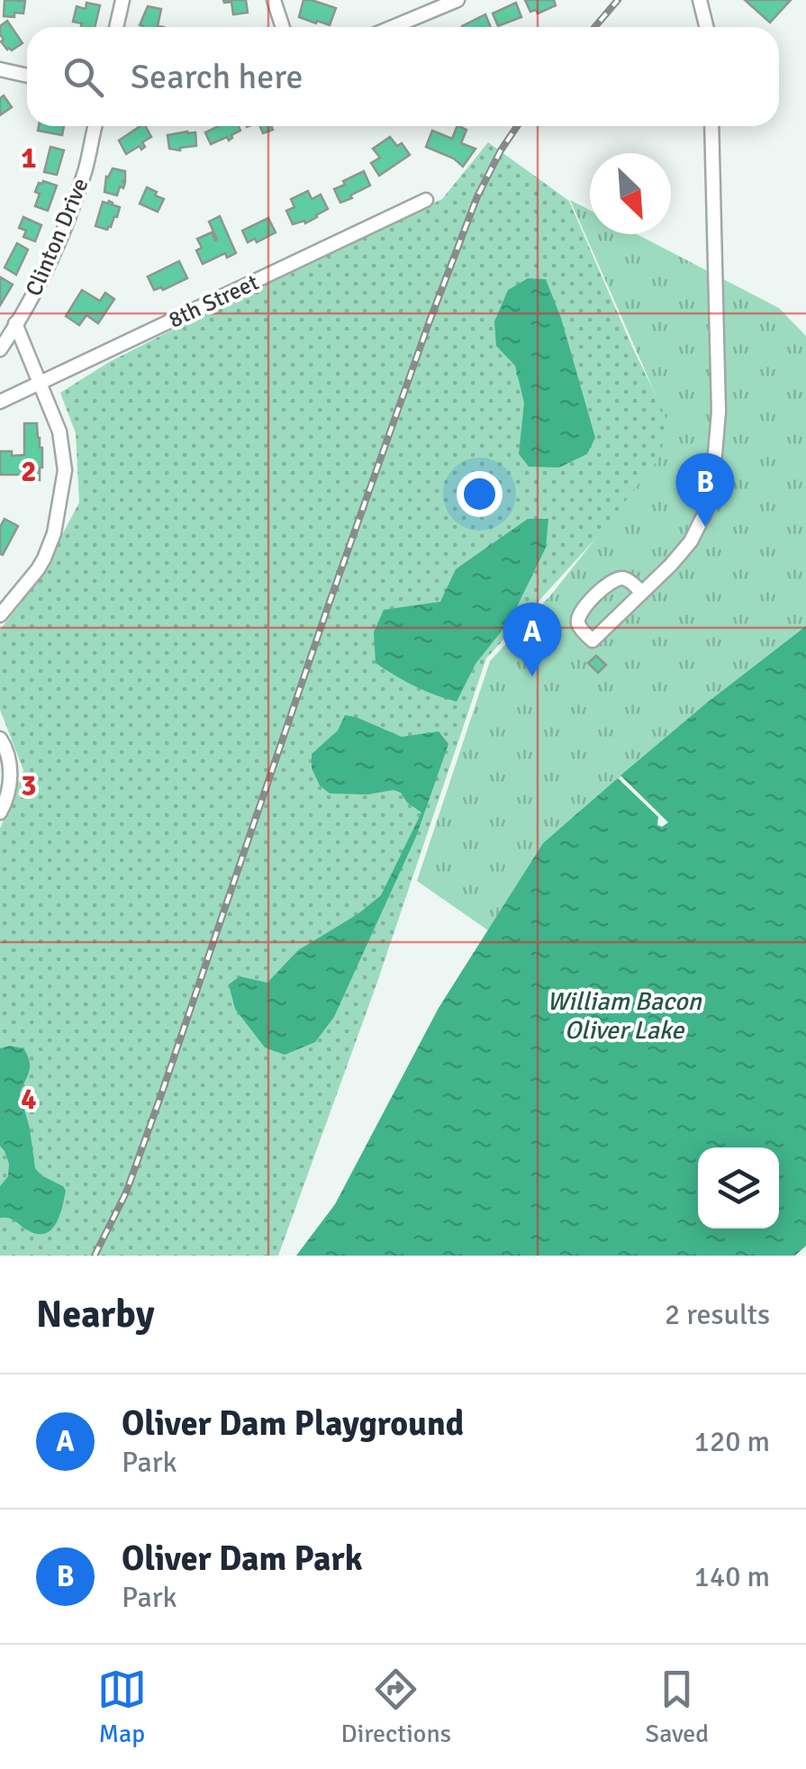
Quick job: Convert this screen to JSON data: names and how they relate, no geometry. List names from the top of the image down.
{
  "streets": {
    "street": ["Clinton Drive", "8th Street"]
  },
  "water": ["William Bacon Oliver Lake"],
  "north": "bottom right",
  "page": {
    "search": "Search here",
    "pins": ["B", "A"],
    "heading": ["Nearby", "2 results"],
    "list": [
      {
        "mark": "A",
        "name": "Oliver Dam Playground",
        "note": "Park",
        "value": "120 m"
      },
      {
        "mark": "B",
        "name": "Oliver Dam Park",
        "note": "Park",
        "value": "140 m"
      }
    ],
    "nav": ["Map", "Directions", "Saved"]
  },
  "grid": {
    "rows": [
      "1",
      "2",
      "3",
      "4"
    ]
  }
}
